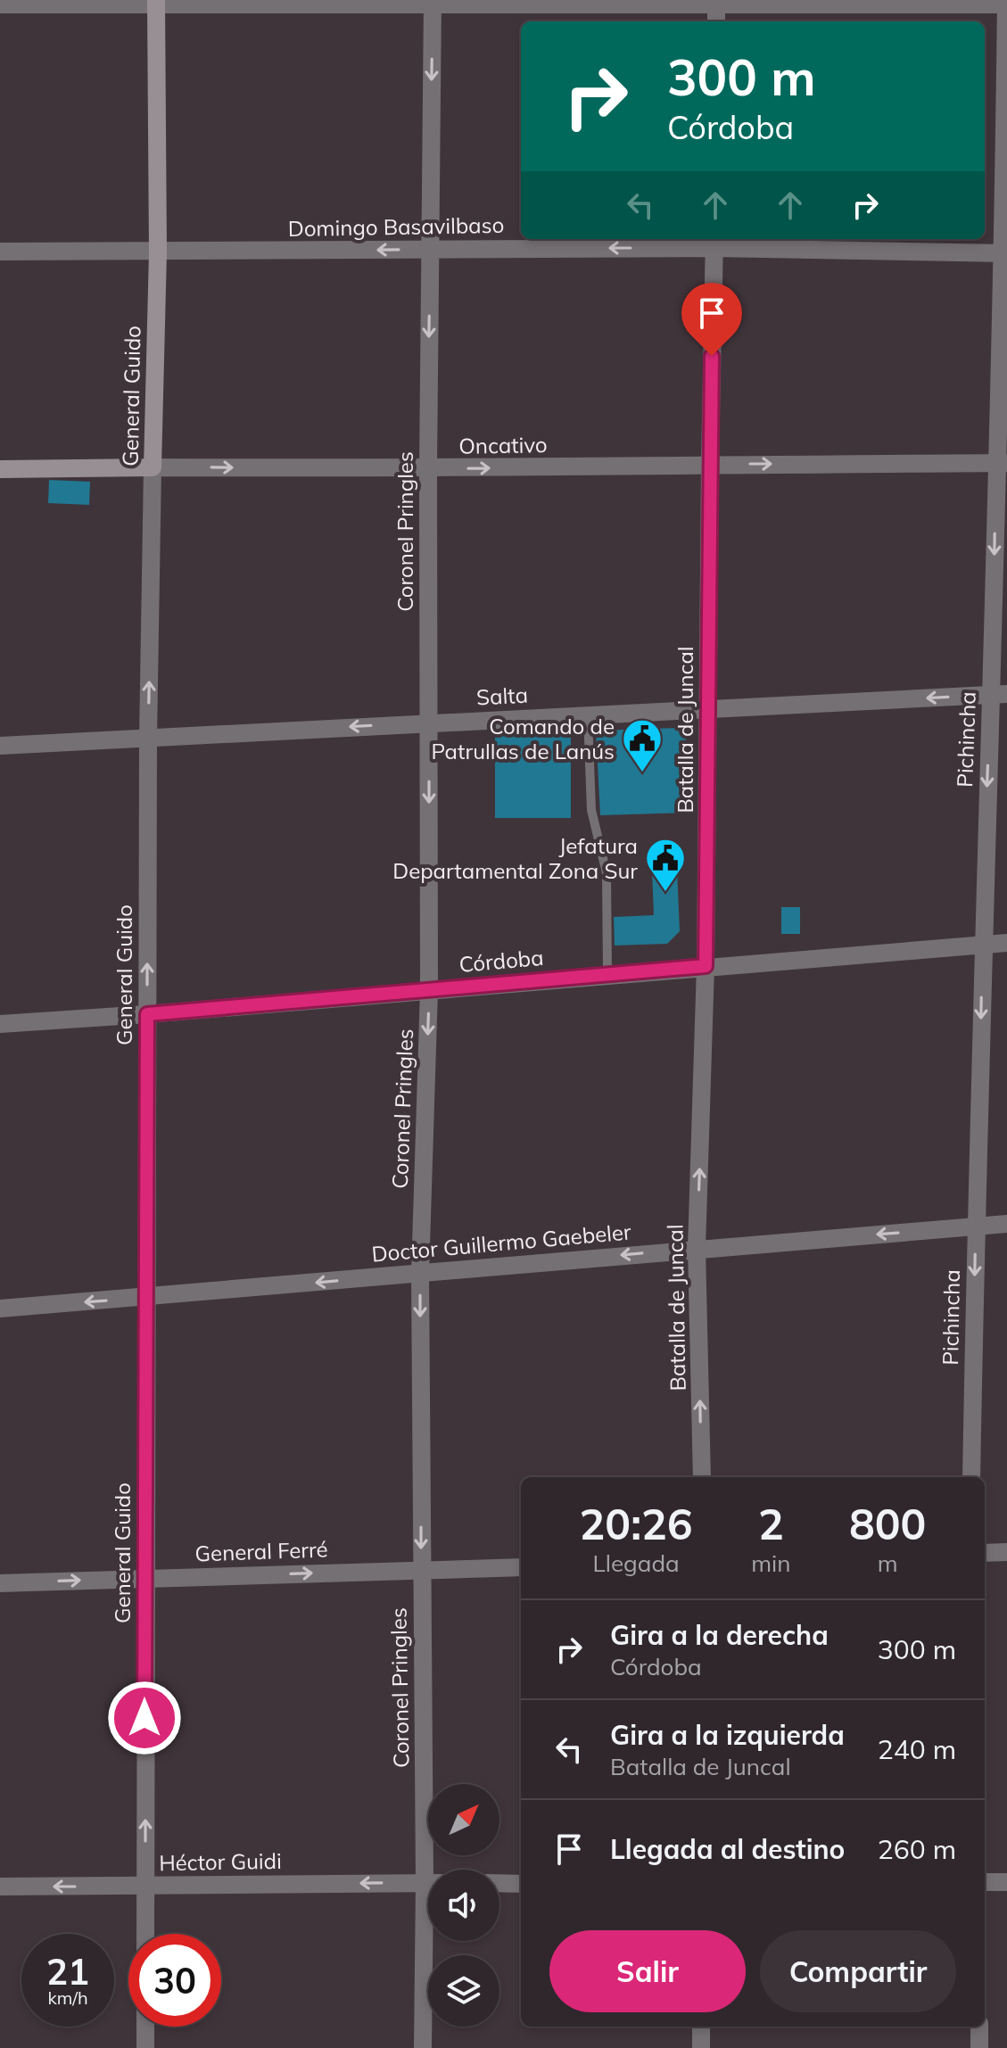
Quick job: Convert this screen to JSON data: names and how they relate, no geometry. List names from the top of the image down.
{
  "streets": {
    "main road": ["General Guido", "Oncativo"],
    "street": [
      "Domingo Basavilbaso",
      "Coronel Pringles",
      "Salta",
      "Batalla de Juncal",
      "Pichincha",
      "Córdoba",
      "Doctor Guillermo Gaebeler",
      "General Ferré",
      "Héctor Guidi"
    ]
  },
  "crossings": [
    ["Domingo Basavilbaso", "General Guido"],
    ["Domingo Basavilbaso", "Coronel Pringles"],
    ["Domingo Basavilbaso", "Batalla de Juncal"],
    ["Domingo Basavilbaso", "Pichincha"],
    ["General Guido", "Oncativo"],
    ["General Guido", "Salta"],
    ["General Guido", "Córdoba"],
    ["General Guido", "Doctor Guillermo Gaebeler"],
    ["General Guido", "General Ferré"],
    ["General Guido", "Héctor Guidi"],
    ["Oncativo", "Coronel Pringles"],
    ["Oncativo", "Batalla de Juncal"],
    ["Oncativo", "Pichincha"],
    ["Coronel Pringles", "Salta"],
    ["Coronel Pringles", "Córdoba"],
    ["Coronel Pringles", "Doctor Guillermo Gaebeler"],
    ["Coronel Pringles", "General Ferré"],
    ["Salta", "Batalla de Juncal"],
    ["Salta", "Pichincha"],
    ["Batalla de Juncal", "Córdoba"],
    ["Batalla de Juncal", "Doctor Guillermo Gaebeler"],
    ["Pichincha", "Córdoba"],
    ["Pichincha", "Doctor Guillermo Gaebeler"]
  ],
  "one_way": [
    "Domingo Basavilbaso",
    "General Guido",
    "Oncativo",
    "Coronel Pringles",
    "Salta",
    "Batalla de Juncal",
    "Pichincha",
    "Doctor Guillermo Gaebeler",
    "General Ferré",
    "Héctor Guidi"
  ],
  "places": {
    "public building": ["Comando de Patrullas de Lanús", "Jefatura Departamental Zona Sur"]
  },
  "north": "top right",
  "page": {
    "turn": ["300 m", "Córdoba"],
    "eta": [
      "20:26",
      "Llegada",
      "2",
      "min",
      "800",
      "m"
    ],
    "list": [
      {
        "name": "Gira a la derecha",
        "note": "Córdoba",
        "value": "300 m"
      },
      {
        "name": "Gira a la izquierda",
        "note": "Batalla de Juncal",
        "value": "240 m"
      },
      {
        "name": "Llegada al destino",
        "value": "260 m"
      }
    ],
    "buttons": ["Salir", "Compartir"],
    "speed": "21 km/h",
    "limit": "30"
  }
}
